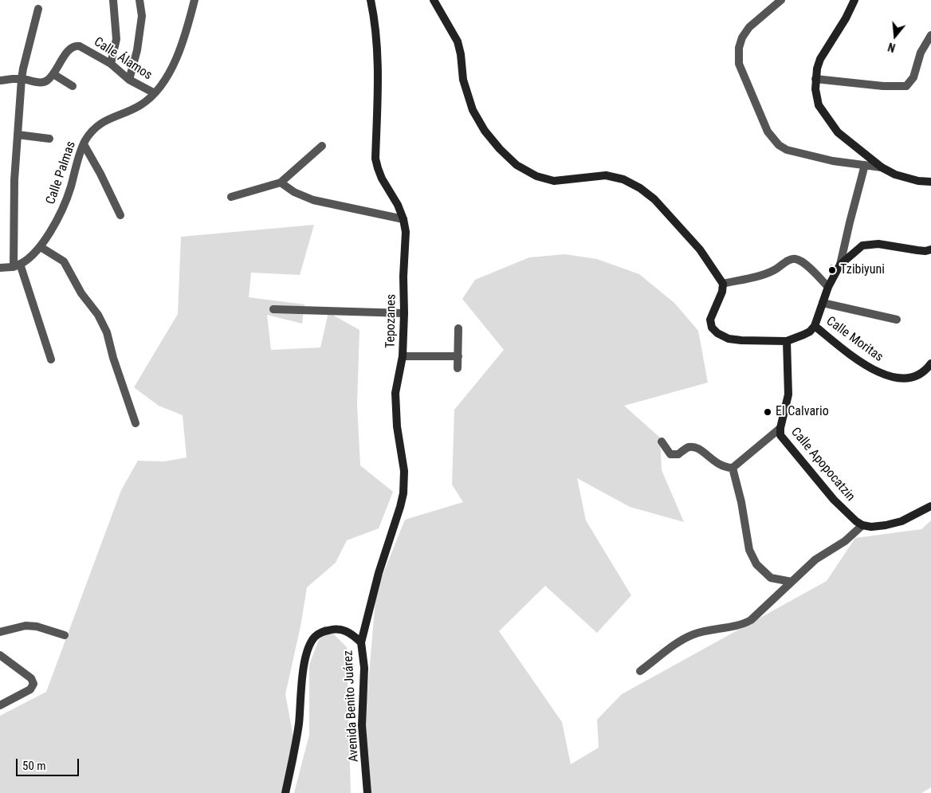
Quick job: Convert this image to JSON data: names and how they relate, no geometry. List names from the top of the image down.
{
  "streets": {
    "main road": [
      "Tepozanes",
      "Calle Moritas",
      "Calle Apopocatzin",
      "Avenida Benito Juárez"
    ],
    "street": ["Calle Álamos", "Calle Palmas"]
  },
  "crossings": [
    ["Calle Álamos", "Calle Palmas"],
    ["Tepozanes", "Avenida Benito Juárez"],
    ["Calle Moritas", "Calle Apopocatzin"]
  ],
  "places": ["Tzibiyuni", "El Calvario"],
  "scale_bar": "50 m",
  "north": "bottom"
}
